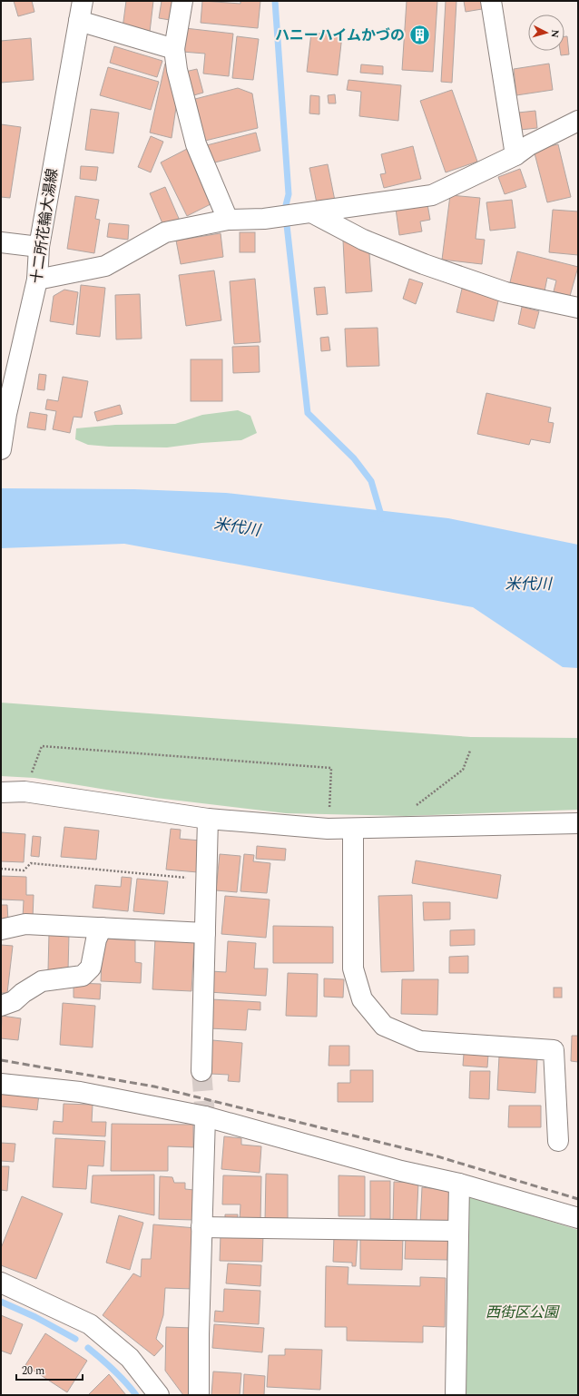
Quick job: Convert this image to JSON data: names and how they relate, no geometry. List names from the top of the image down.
{
  "streets": {
    "street": ["十二所花輪大湯線"]
  },
  "water": ["米代川"],
  "parks": ["西街区公園"],
  "places": {
    "building": ["ハニーハイムかづの"]
  },
  "scale_bar": "20 m",
  "north": "right"
}
